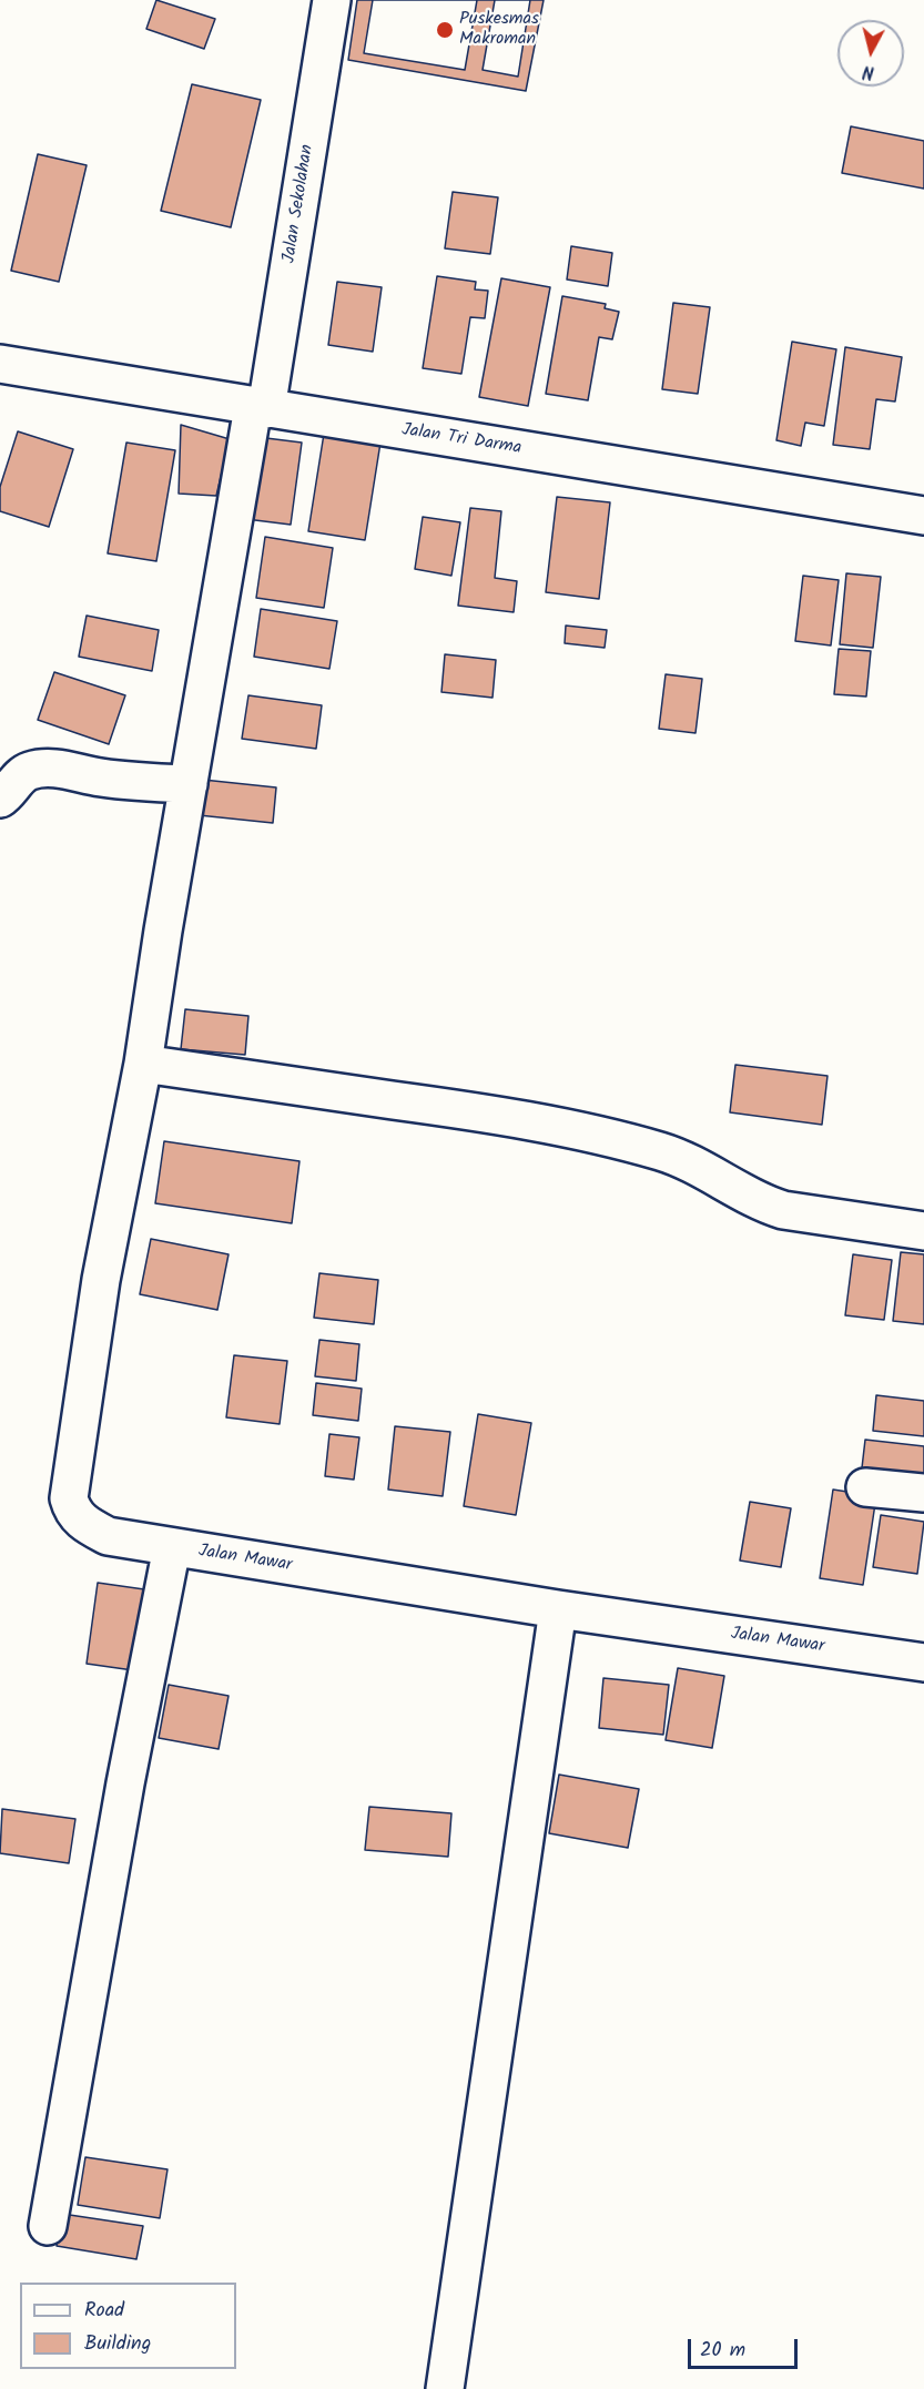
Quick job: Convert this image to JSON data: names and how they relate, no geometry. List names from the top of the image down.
{
  "streets": {
    "street": ["Jalan Sekolahan", "Jalan Tri Darma", "Jalan Mawar"]
  },
  "crossings": [
    ["Jalan Sekolahan", "Jalan Tri Darma"],
    ["Jalan Sekolahan", "Jalan Mawar"]
  ],
  "places": ["Puskesmas Makroman"],
  "legend": ["Road", "Building"],
  "scale_bar": "20 m",
  "north": "bottom"
}
